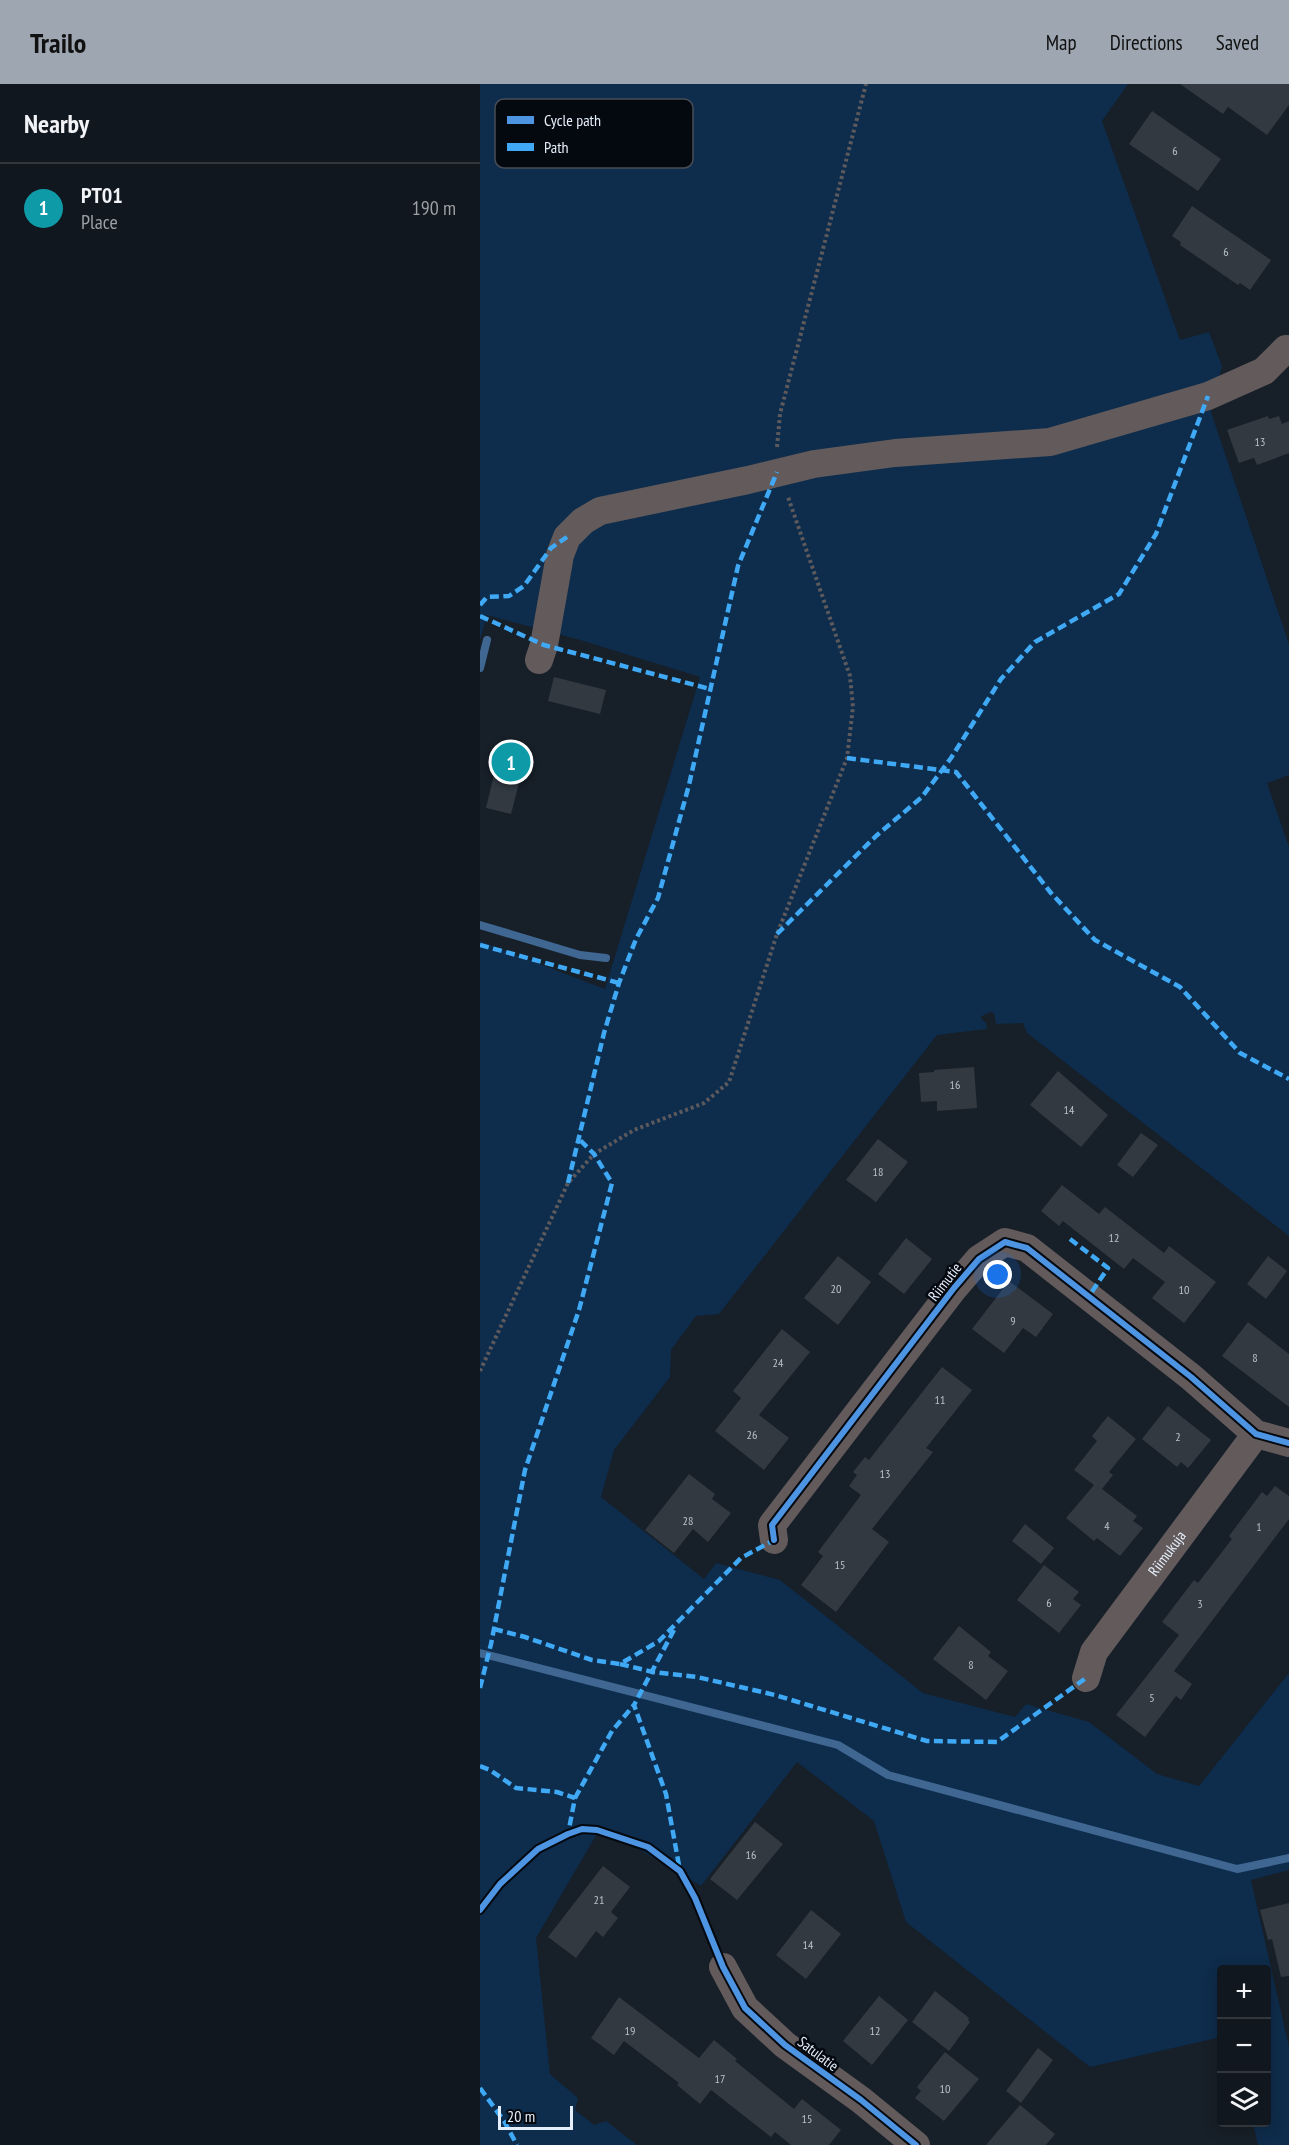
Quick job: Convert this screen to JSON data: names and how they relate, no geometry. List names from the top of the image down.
{
  "streets": {
    "street": ["Riimutie", "Riimukuja", "Satulatie"]
  },
  "crossings": [
    ["Riimutie", "Riimukuja"]
  ],
  "house_numbers": [
    "6",
    "6",
    "13",
    "16",
    "14",
    "18",
    "12",
    "20",
    "10",
    "9",
    "8",
    "24",
    "11",
    "26",
    "2",
    "13",
    "28",
    "4",
    "1",
    "15",
    "6",
    "3",
    "8",
    "5",
    "16",
    "21",
    "14",
    "19",
    "12",
    "17",
    "10",
    "15"
  ],
  "legend": ["Cycle path", "Path"],
  "scale_bar": "20 m",
  "page": {
    "header": "Trailo",
    "nav": ["Map", "Directions", "Saved"],
    "heading": "Nearby",
    "list": [
      {
        "mark": "1",
        "name": "PT01",
        "note": "Place",
        "value": "190 m"
      }
    ],
    "pins": "1",
    "map_buttons": ["+", "−"],
    "scale": "20 m"
  }
}
